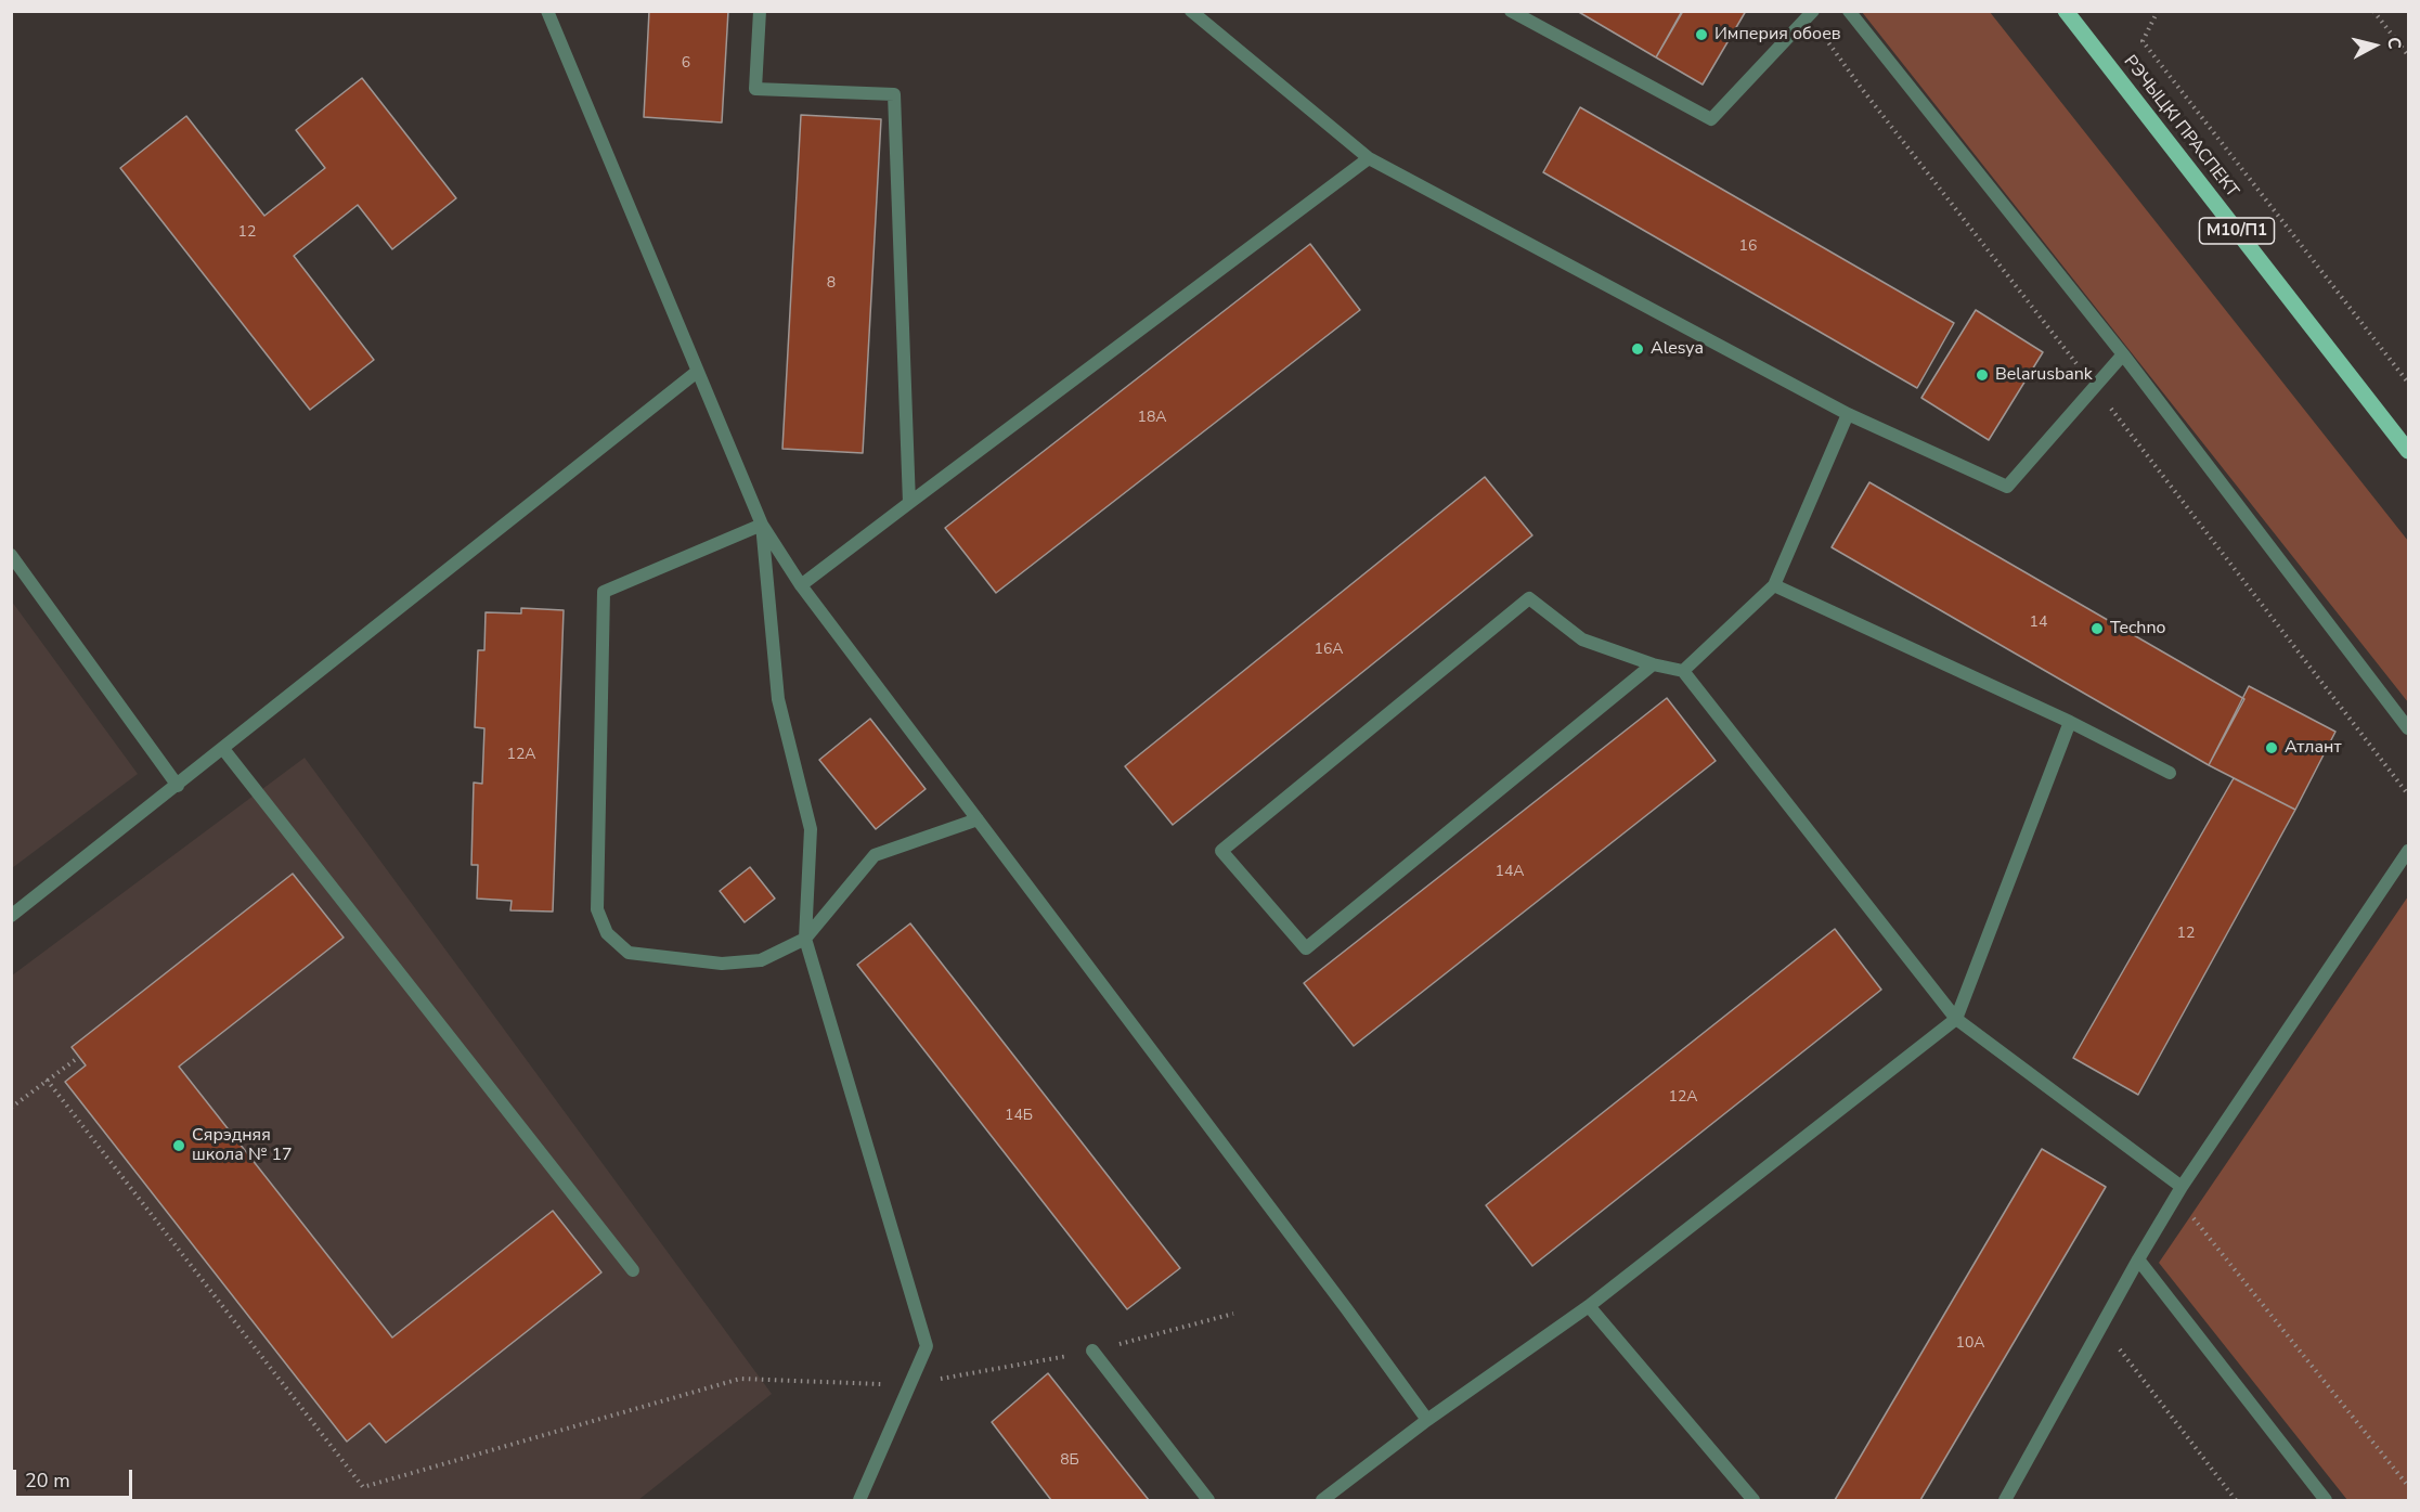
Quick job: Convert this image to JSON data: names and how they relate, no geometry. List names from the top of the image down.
{
  "streets": {
    "main road": ["РЭЧЫЦКІ ПРАСПЕКТ", "М10/П1"]
  },
  "places": [
    "Империя обоев",
    "Alesya",
    "Belarusbank",
    "Techno",
    "Атлант",
    "Сярэдняя школа № 17"
  ],
  "house_numbers": [
    "6",
    "12",
    "16",
    "8",
    "18А",
    "14",
    "16А",
    "12А",
    "14А",
    "12",
    "12А",
    "14Б",
    "10А",
    "8Б"
  ],
  "scale_bar": "20 m",
  "north": "right"
}
